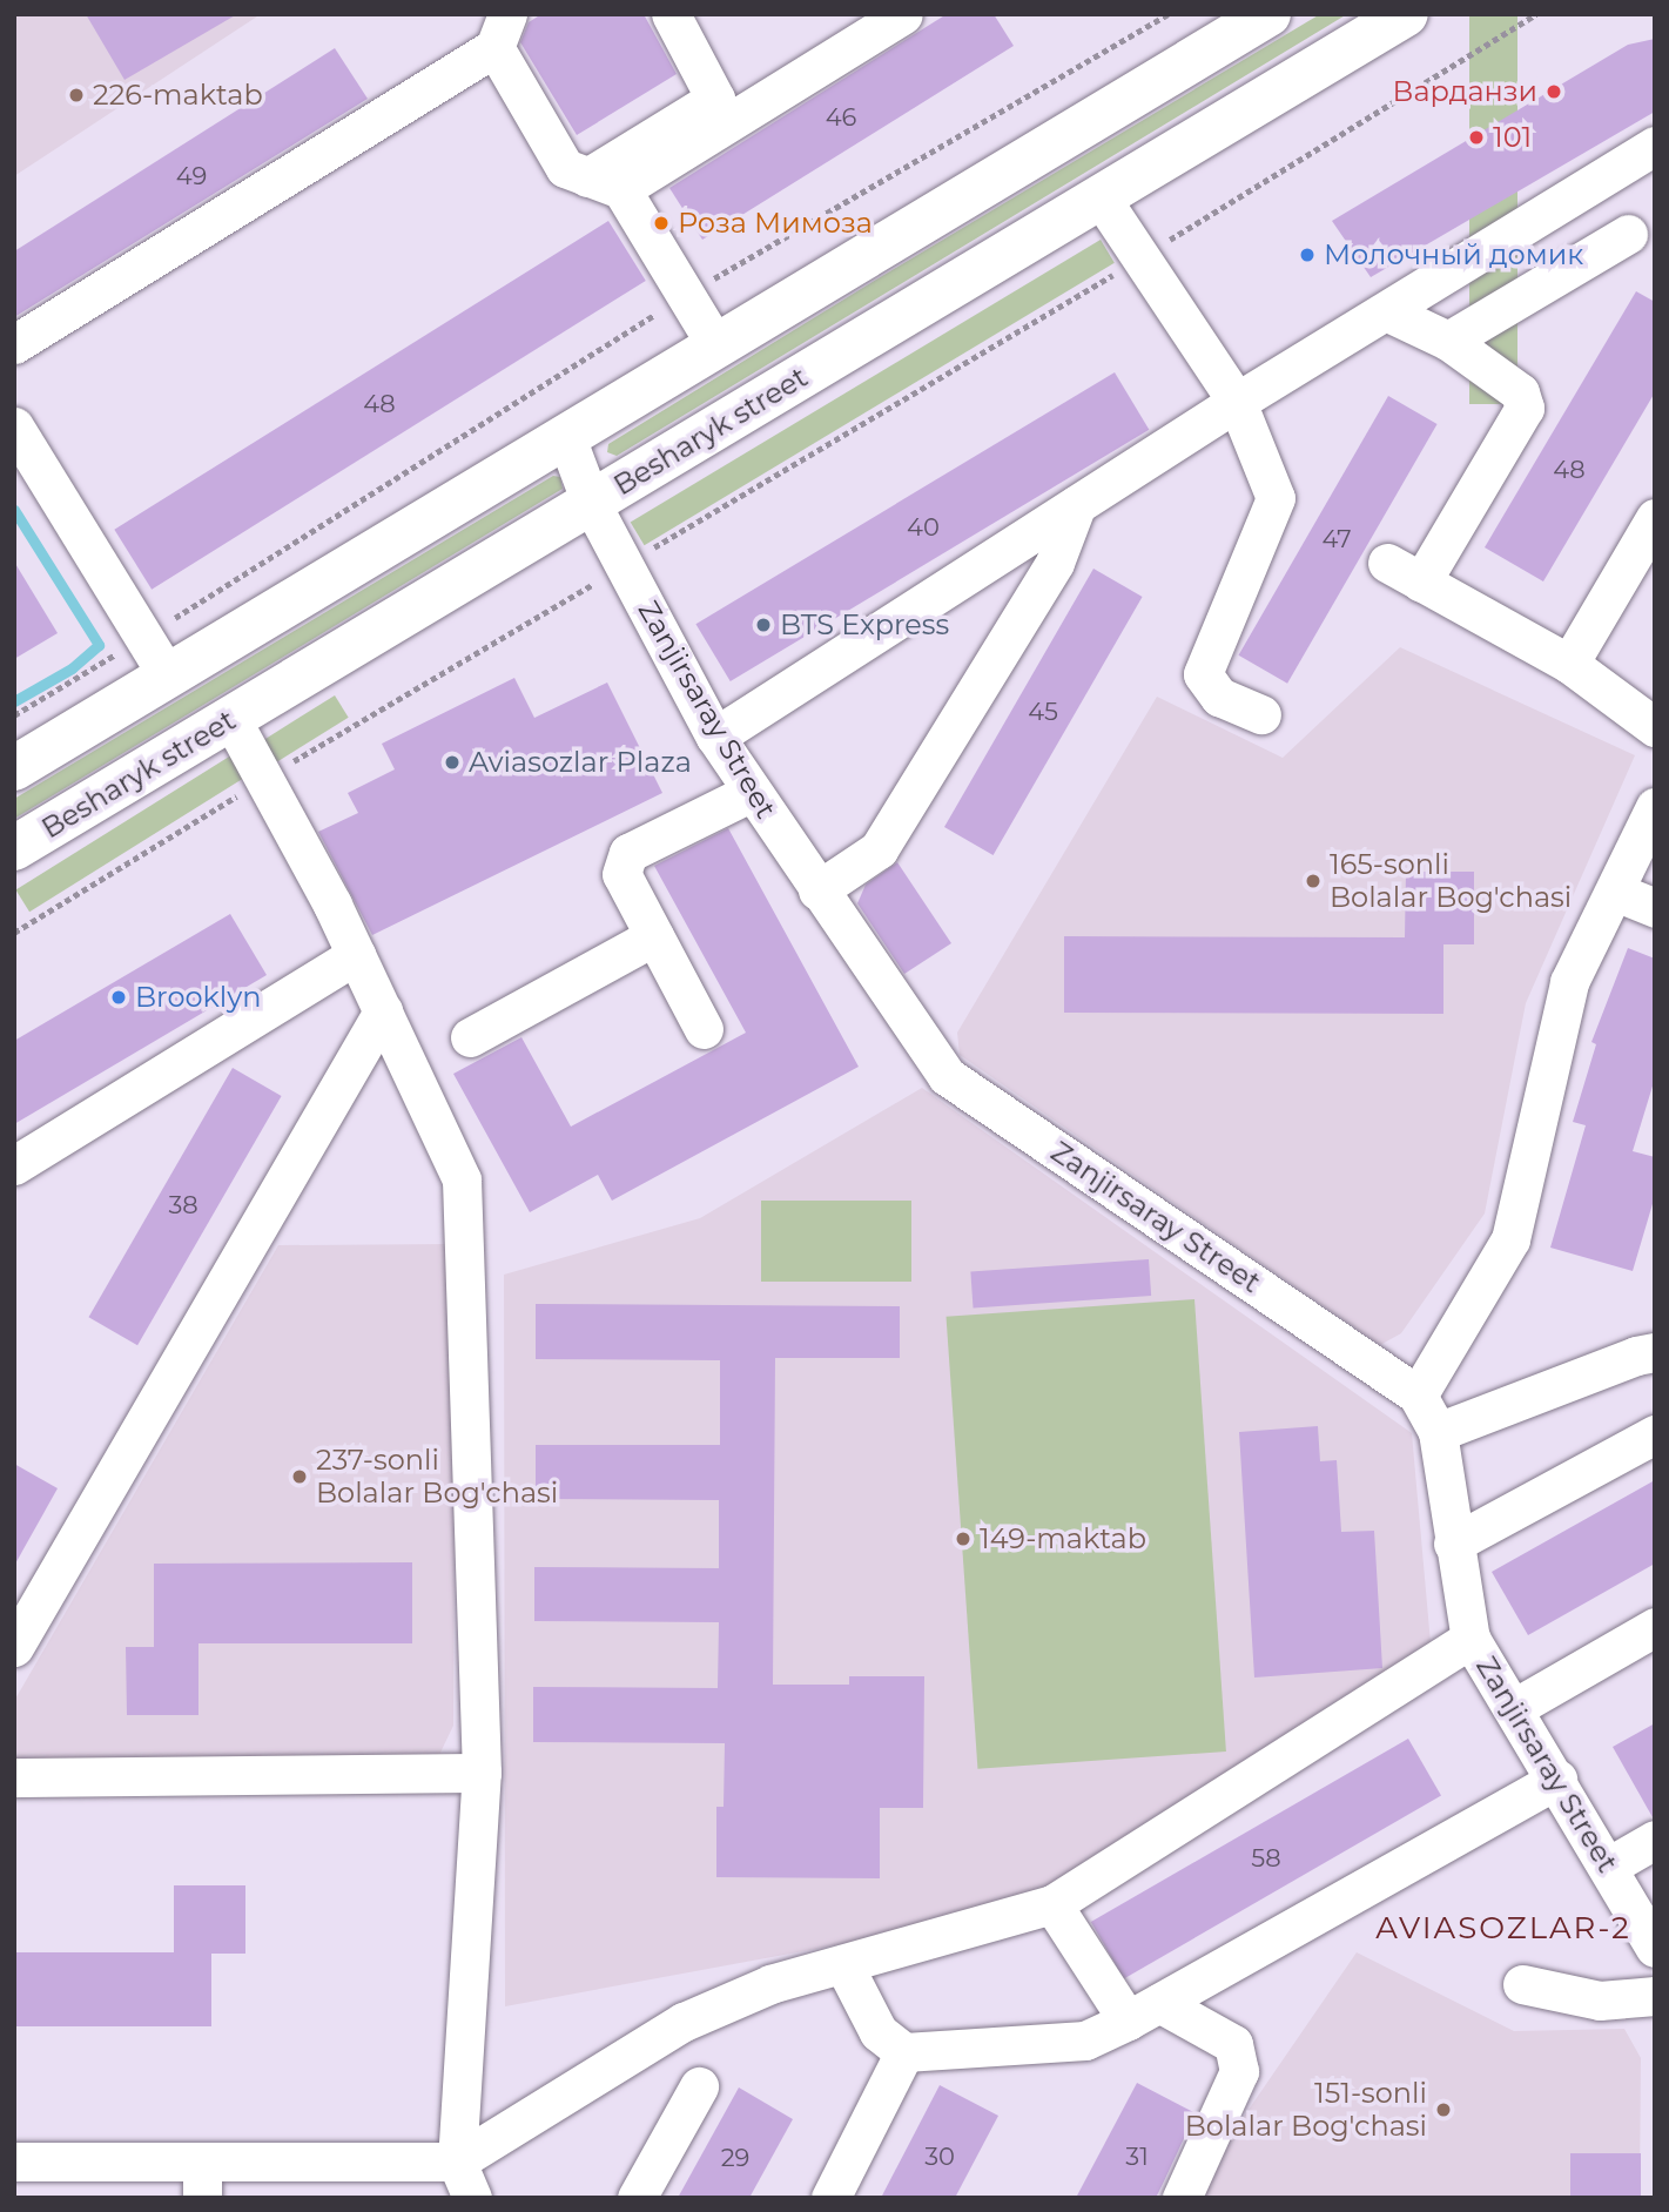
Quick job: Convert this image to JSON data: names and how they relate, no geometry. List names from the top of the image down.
{
  "streets": {
    "main road": ["Besharyk street"],
    "street": ["Zanjirsaray Street"]
  },
  "crossings": [
    ["Besharyk street", "Zanjirsaray Street"]
  ],
  "districts": ["AVIASOZLAR-2"],
  "places": [
    "Варданзи",
    "226-maktab",
    "101",
    "Роза Мимоза",
    "Молочный домик",
    "BTS Express",
    "Aviasozlar Plaza",
    "165-sonli Bolalar Bog'chasi",
    "Brooklyn",
    "237-sonli Bolalar Bog'chasi",
    "149-maktab",
    "151-sonli Bolalar Bog'chasi"
  ],
  "house_numbers": [
    "46",
    "49",
    "48",
    "48",
    "40",
    "47",
    "45",
    "38",
    "58",
    "30",
    "31",
    "29"
  ]
}
